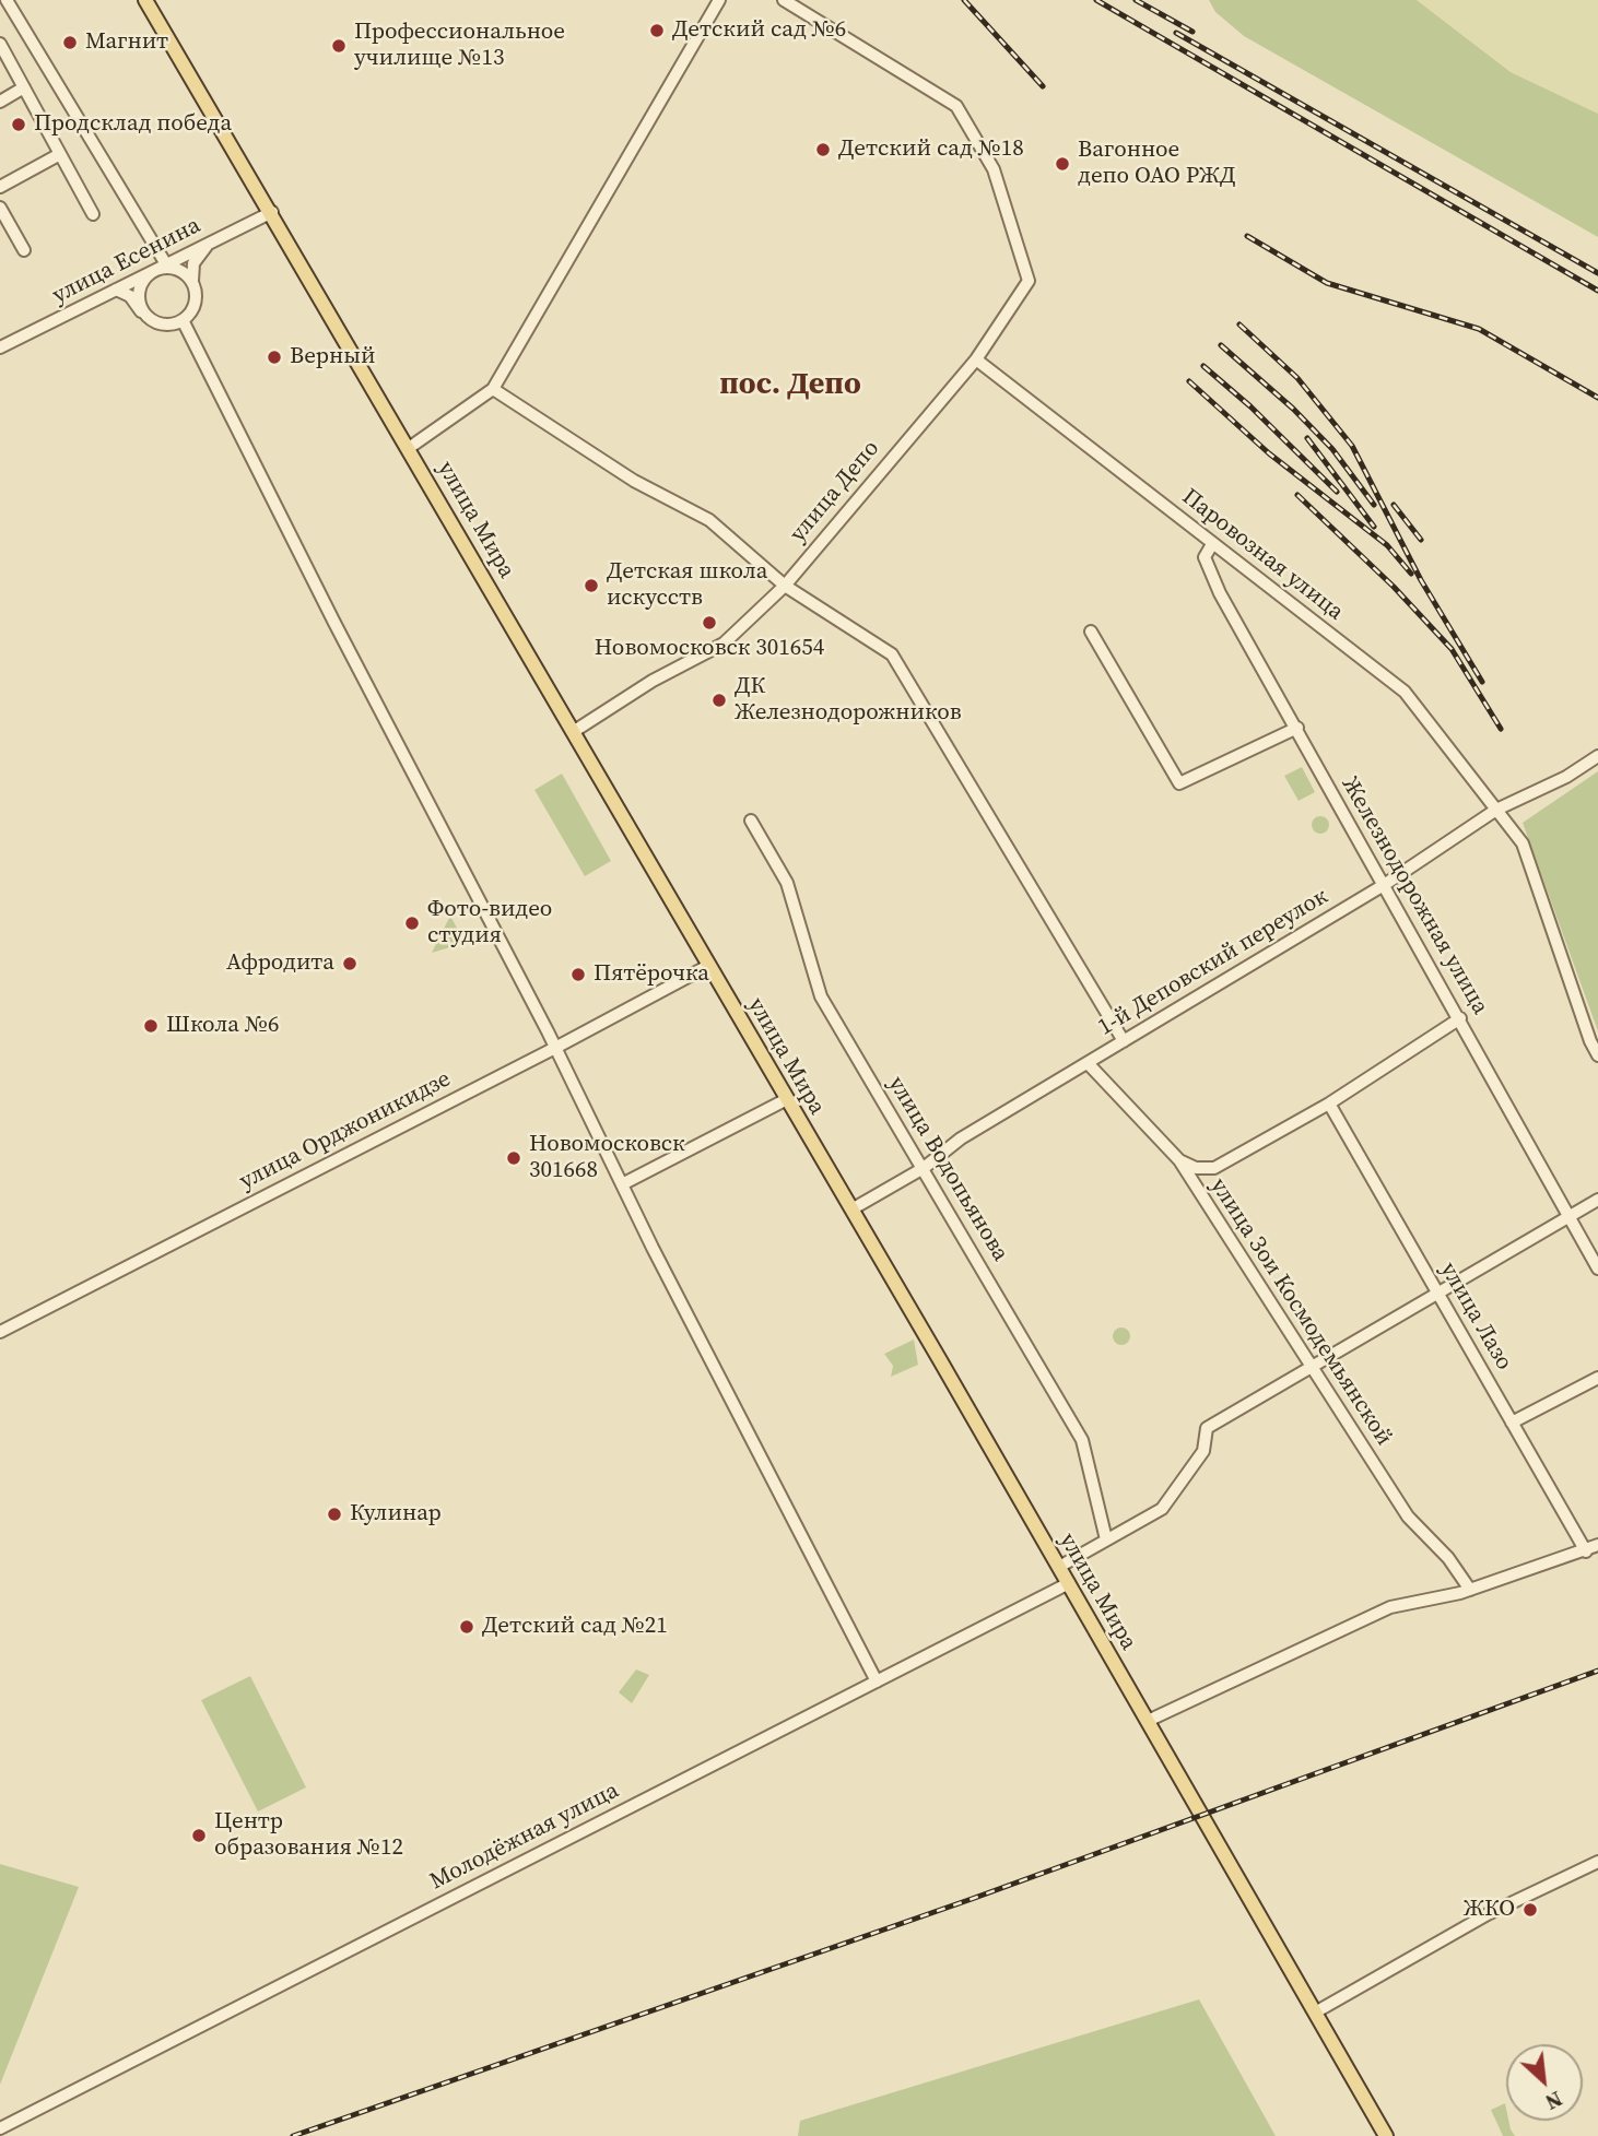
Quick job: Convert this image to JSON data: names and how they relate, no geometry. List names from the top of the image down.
{
  "streets": {
    "main road": ["улица Мира"],
    "street": [
      "улица Есенина",
      "улица Депо",
      "Паровозная улица",
      "Железнодорожная улица",
      "1-й Деповский переулок",
      "улица Орджоникидзе",
      "улица Водопьянова",
      "улица Зои Космодемьянской",
      "улица Лазо",
      "Молодёжная улица"
    ]
  },
  "crossings": [
    ["улица Есенина", "улица Мира"],
    ["улица Депо", "улица Мира"],
    ["улица Депо", "Паровозная улица"],
    ["улица Мира", "1-й Деповский переулок"],
    ["улица Мира", "улица Орджоникидзе"],
    ["улица Мира", "Молодёжная улица"],
    ["Паровозная улица", "Железнодорожная улица"],
    ["Паровозная улица", "1-й Деповский переулок"],
    ["Железнодорожная улица", "1-й Деповский переулок"],
    ["1-й Деповский переулок", "улица Водопьянова"],
    ["1-й Деповский переулок", "улица Зои Космодемьянской"]
  ],
  "districts": ["пос. Депо"],
  "places": [
    "Детский сад №6",
    "Магнит",
    "Профессиональное училище №13",
    "Продсклад победа",
    "Детский сад №18",
    "Вагонное депо ОАО РЖД",
    "Верный",
    "Детская школа искусств",
    "Новомосковск 301654",
    "ДК Железнодорожников",
    "Фото-видео студия",
    "Афродита",
    "Пятёрочка",
    "Школа №6",
    "Новомосковск 301668",
    "Кулинар",
    "Детский сад №21",
    "Центр образования №12",
    "ЖКО"
  ],
  "north": "bottom right"
}
